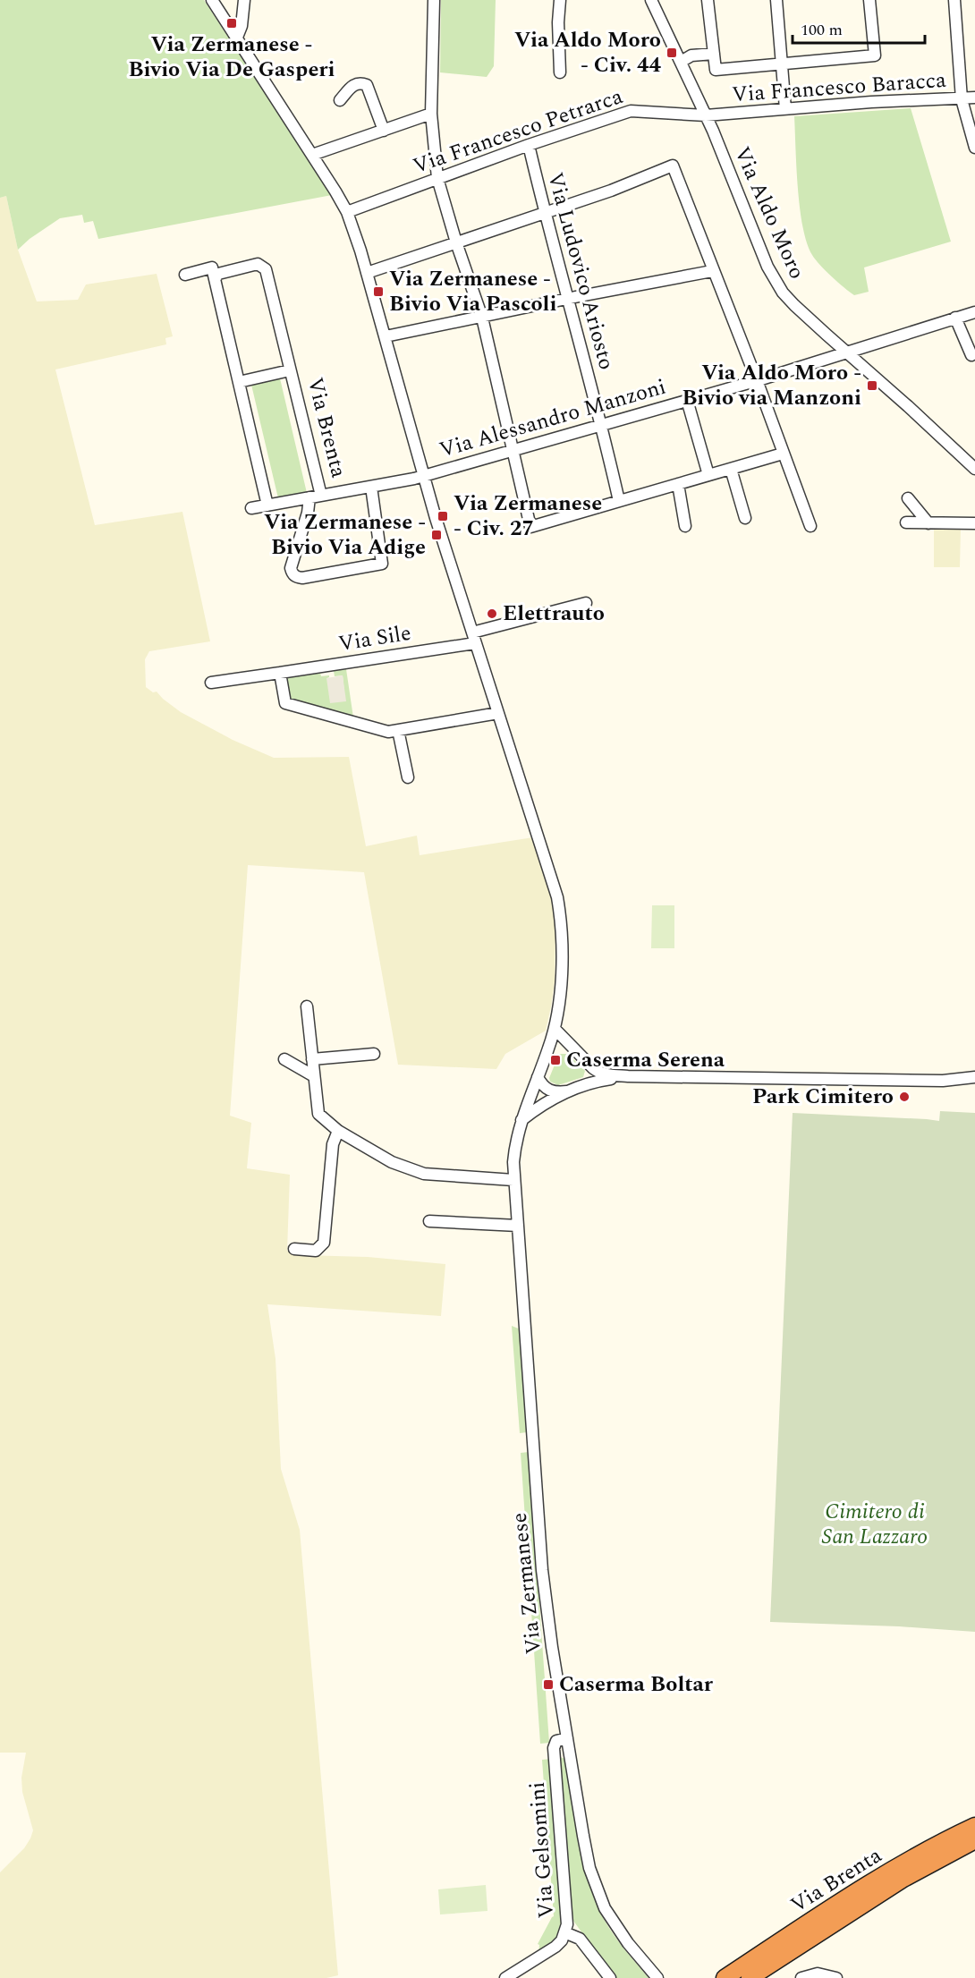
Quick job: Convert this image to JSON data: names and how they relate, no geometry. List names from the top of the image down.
{
  "streets": {
    "highway": ["Via Brenta"],
    "street": [
      "Via Francesco Baracca",
      "Via Francesco Petrarca",
      "Via Aldo Moro",
      "Via Ludovico Ariosto",
      "Via Alessandro Manzoni",
      "Via Sile",
      "Via Zermanese",
      "Via Gelsomini"
    ]
  },
  "crossings": [
    ["Via Francesco Baracca", "Via Francesco Petrarca"],
    ["Via Francesco Baracca", "Via Aldo Moro"],
    ["Via Francesco Petrarca", "Via Aldo Moro"],
    ["Via Francesco Petrarca", "Via Ludovico Ariosto"],
    ["Via Francesco Petrarca", "Via Zermanese"],
    ["Via Aldo Moro", "Via Alessandro Manzoni"],
    ["Via Ludovico Ariosto", "Via Alessandro Manzoni"],
    ["Via Alessandro Manzoni", "Via Brenta"],
    ["Via Alessandro Manzoni", "Via Zermanese"],
    ["Via Sile", "Via Zermanese"],
    ["Via Zermanese", "Via Gelsomini"]
  ],
  "parks": ["Cimitero di San Lazzaro"],
  "places": {
    "transit": [
      "Via Zermanese - Bivio Via De Gasperi",
      "Via Aldo Moro - Civ. 44",
      "Via Zermanese - Bivio Via Pascoli",
      "Via Aldo Moro - Bivio via Manzoni",
      "Via Zermanese - Civ. 27",
      "Via Zermanese - Bivio Via Adige",
      "Caserma Serena",
      "Caserma Boltar"
    ],
    "other": ["Elettrauto", "Park Cimitero"]
  },
  "scale_bar": "100 m"
}
